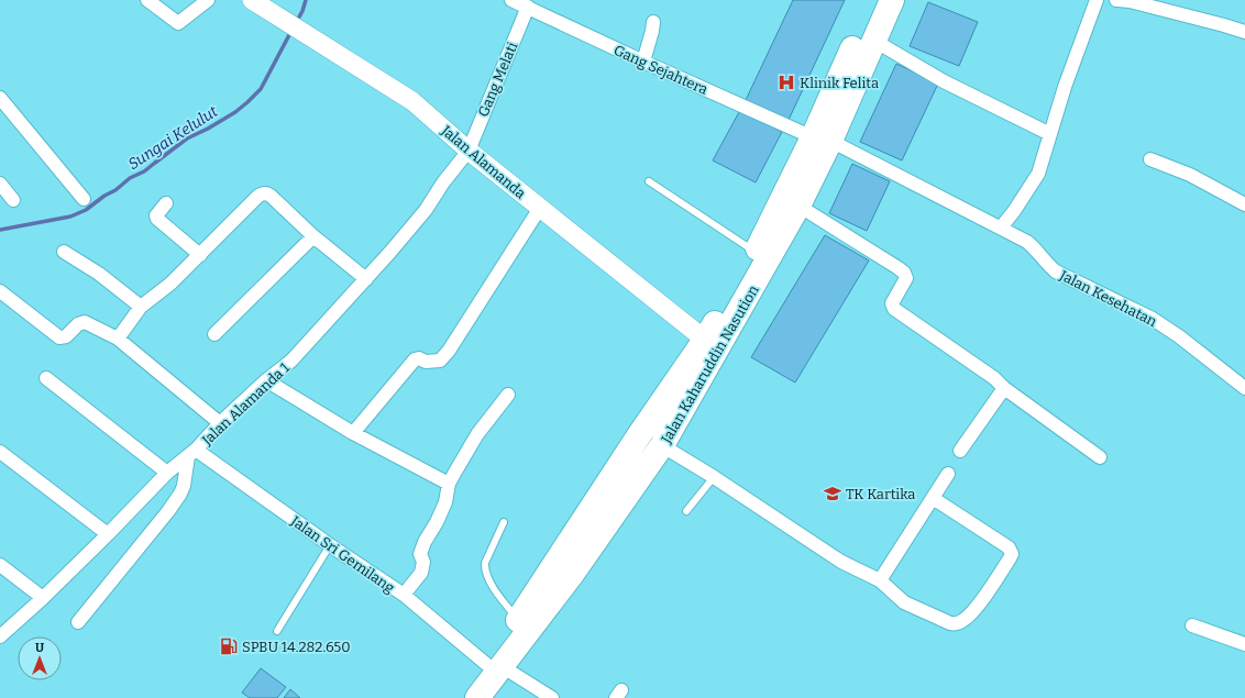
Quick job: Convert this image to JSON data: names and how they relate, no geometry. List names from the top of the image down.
{
  "streets": {
    "highway": ["Jalan Kaharuddin Nasution"],
    "street": [
      "Gang Sejahtera",
      "Gang Melati",
      "Jalan Alamanda",
      "Jalan Kesehatan",
      "Jalan Alamanda 1",
      "Jalan Sri Gemilang"
    ]
  },
  "crossings": [
    ["Gang Sejahtera", "Gang Melati"],
    ["Gang Sejahtera", "Jalan Kesehatan"],
    ["Gang Sejahtera", "Jalan Kaharuddin Nasution"],
    ["Gang Melati", "Jalan Alamanda"],
    ["Gang Melati", "Jalan Alamanda 1"],
    ["Jalan Alamanda", "Jalan Kaharuddin Nasution"],
    ["Jalan Alamanda", "Jalan Alamanda 1"],
    ["Jalan Kesehatan", "Jalan Kaharuddin Nasution"],
    ["Jalan Kaharuddin Nasution", "Jalan Sri Gemilang"],
    ["Jalan Alamanda 1", "Jalan Sri Gemilang"]
  ],
  "water": ["Sungai Kelulut"],
  "places": {
    "hospital": ["Klinik Felita"],
    "school or university": ["TK Kartika"],
    "fuel station": ["SPBU 14.282.650"]
  },
  "north": "top"
}
